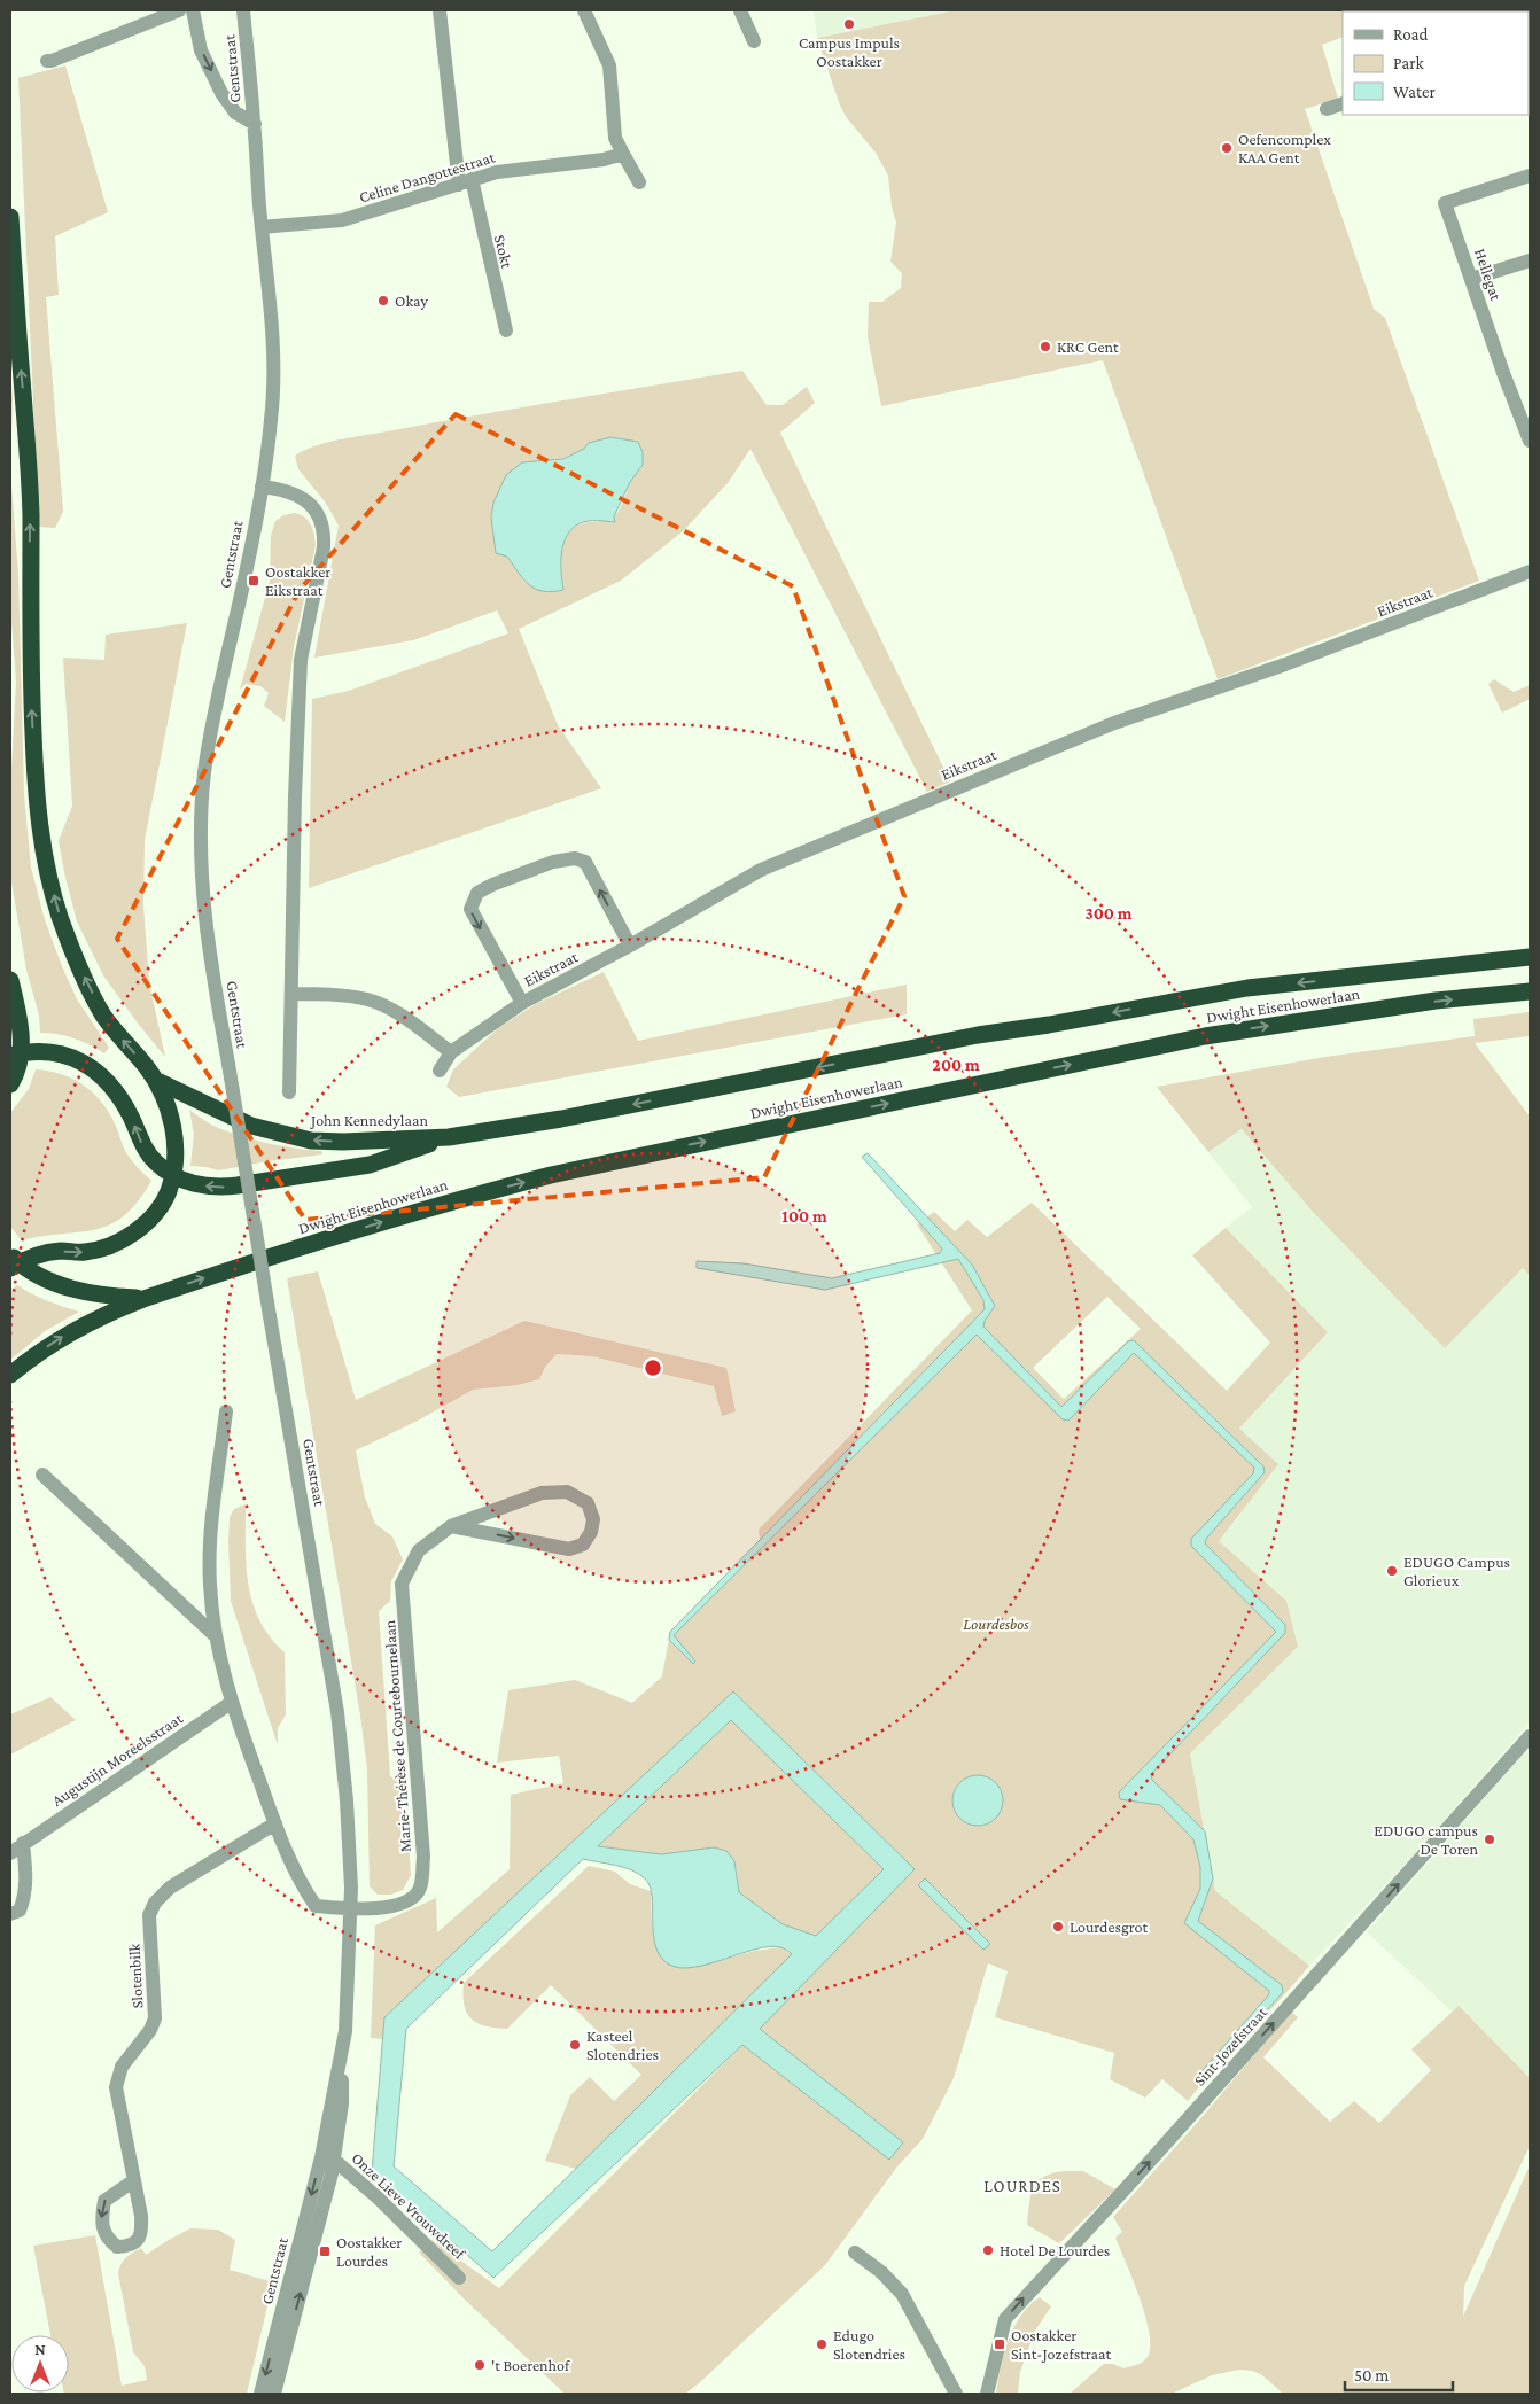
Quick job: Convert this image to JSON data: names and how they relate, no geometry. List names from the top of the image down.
{
  "streets": {
    "highway": ["Dwight Eisenhowerlaan", "John Kennedylaan"],
    "street": [
      "Gentstraat",
      "Celine Dangottestraat",
      "Stokt",
      "Hellegat",
      "Eikstraat",
      "Marie-Thérèse de Courtebournelaan",
      "Augustijn Moreelsstraat",
      "Slotenbilk",
      "Sint-Jozefstraat",
      "Onze Lieve Vrouwdreef"
    ]
  },
  "crossings": [
    ["Gentstraat", "Celine Dangottestraat"],
    ["Gentstraat", "Marie-Thérèse de Courtebournelaan"],
    ["Gentstraat", "Onze Lieve Vrouwdreef"],
    ["Celine Dangottestraat", "Stokt"],
    ["Dwight Eisenhowerlaan", "John Kennedylaan"]
  ],
  "one_way": ["Sint-Jozefstraat"],
  "districts": ["LOURDES"],
  "parks": ["Lourdesbos"],
  "places": {
    "other": [
      "Campus Impuls Oostakker",
      "Oefencomplex KAA Gent",
      "Okay",
      "KRC Gent",
      "EDUGO Campus Glorieux",
      "EDUGO campus De Toren",
      "Lourdesgrot",
      "Kasteel Slotendries",
      "Hotel De Lourdes",
      "Edugo Slotendries",
      "'t Boerenhof"
    ],
    "transit": ["Oostakker Eikstraat", "Oostakker Lourdes", "Oostakker Sint-Jozefstraat"]
  },
  "legend": ["Road", "Park", "Water"],
  "scale_bar": "50 m",
  "north": "top",
  "rings": ["300 m", "200 m", "100 m"]
}
